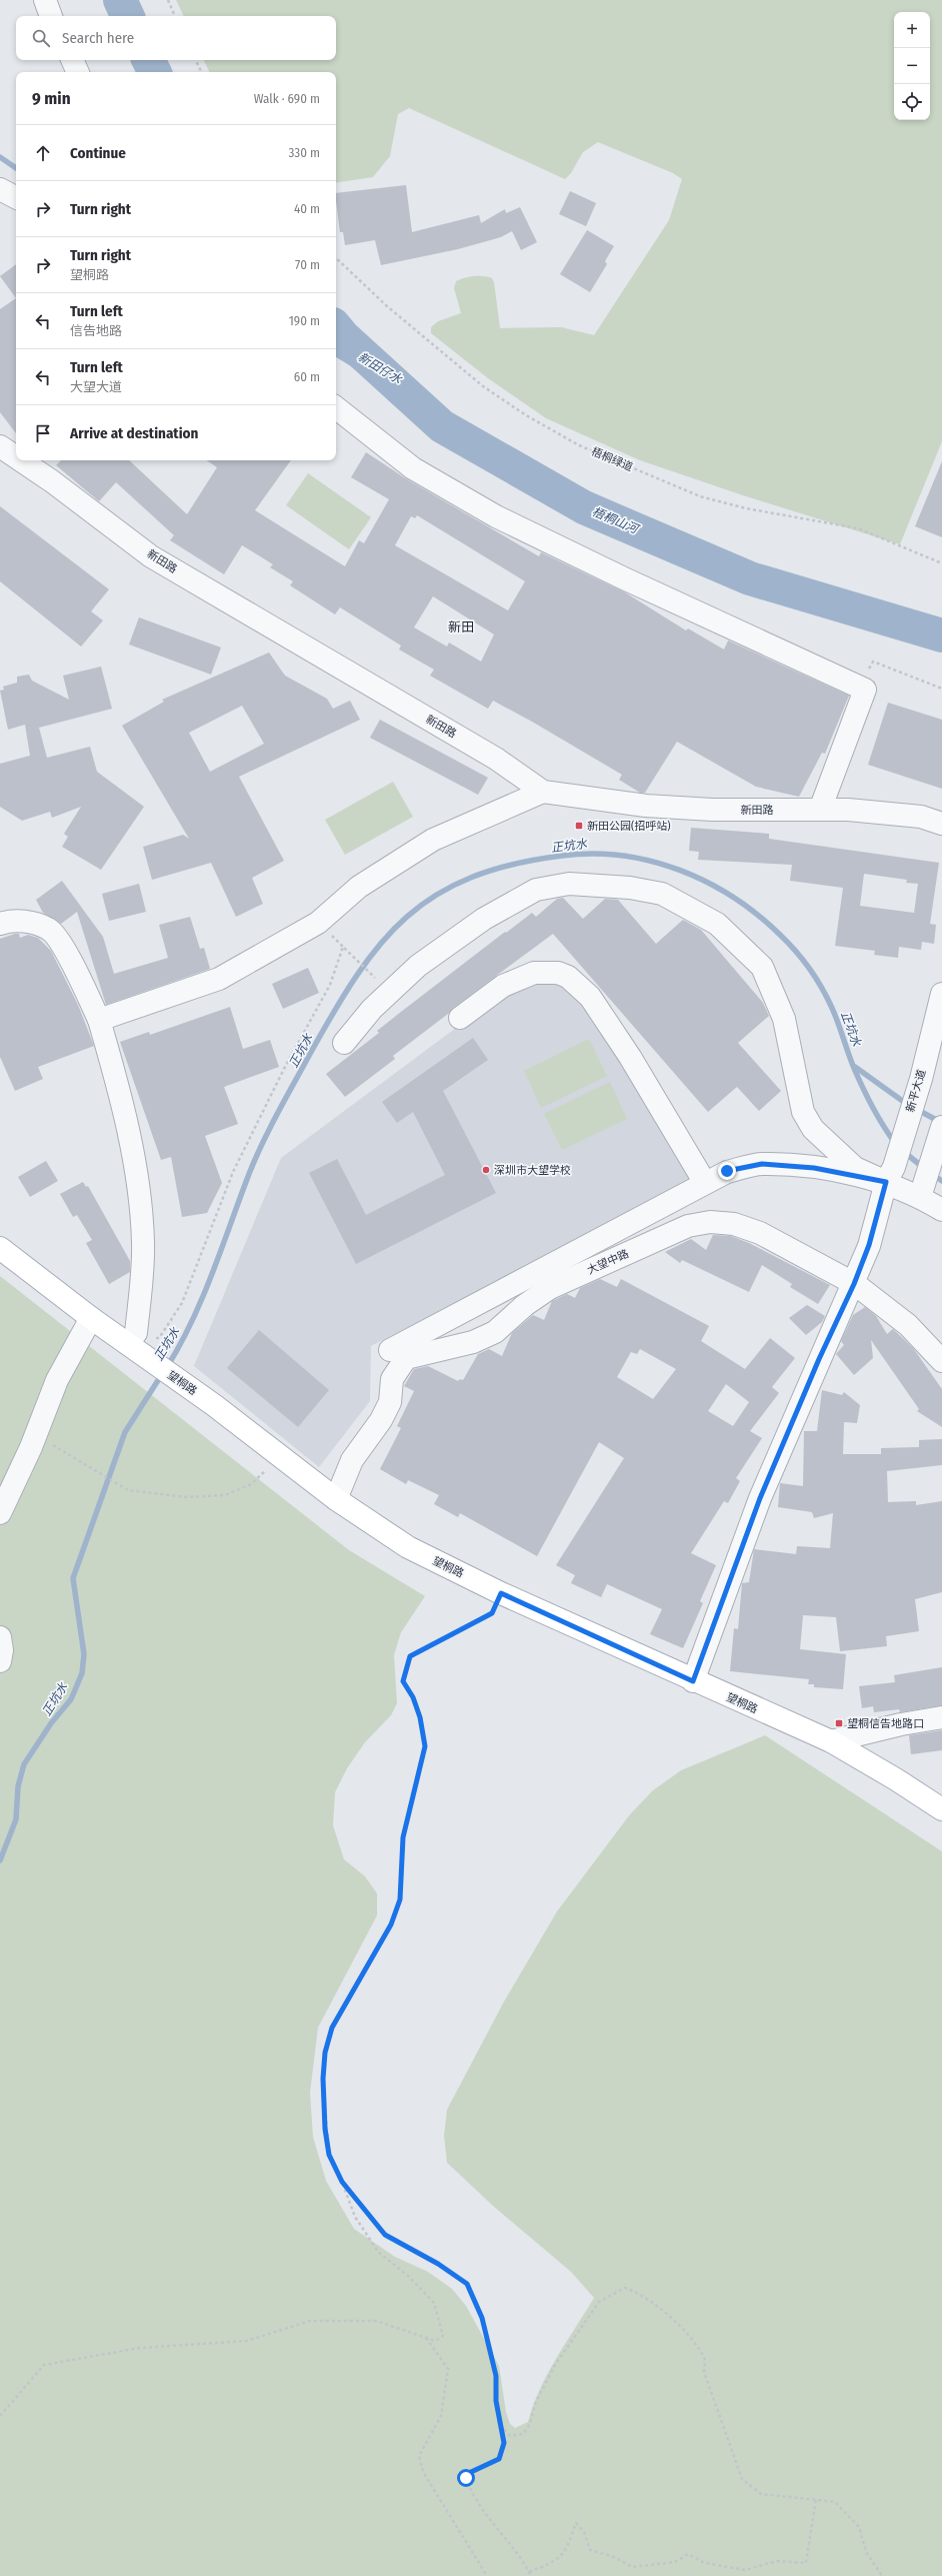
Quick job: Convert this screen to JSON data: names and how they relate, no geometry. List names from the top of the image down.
{
  "streets": {
    "main road": ["望桐路"],
    "street": ["新田路", "新平大道", "大望中路"],
    "path": ["梧桐绿道"]
  },
  "crossings": [
    ["新平大道", "大望中路"],
    ["新平大道", "望桐路"],
    ["大望中路", "望桐路"]
  ],
  "districts": ["新田"],
  "water": ["新田仔水", "梧桐山河", "正坑水"],
  "places": {
    "transit": ["新田公园(招呼站)", "望桐信告地路口"],
    "other": ["深圳市大望学校"]
  },
  "page": {
    "map_buttons": ["+", "−"],
    "search": "Search here",
    "heading": ["9 min", "Walk · 690 m"],
    "list": [
      ["Continue", "330 m"],
      ["Turn right", "40 m"],
      ["Turn right", "望桐路", "70 m"],
      ["Turn left", "信告地路", "190 m"],
      ["Turn left", "大望大道", "60 m"],
      "Arrive at destination"
    ]
  }
}
